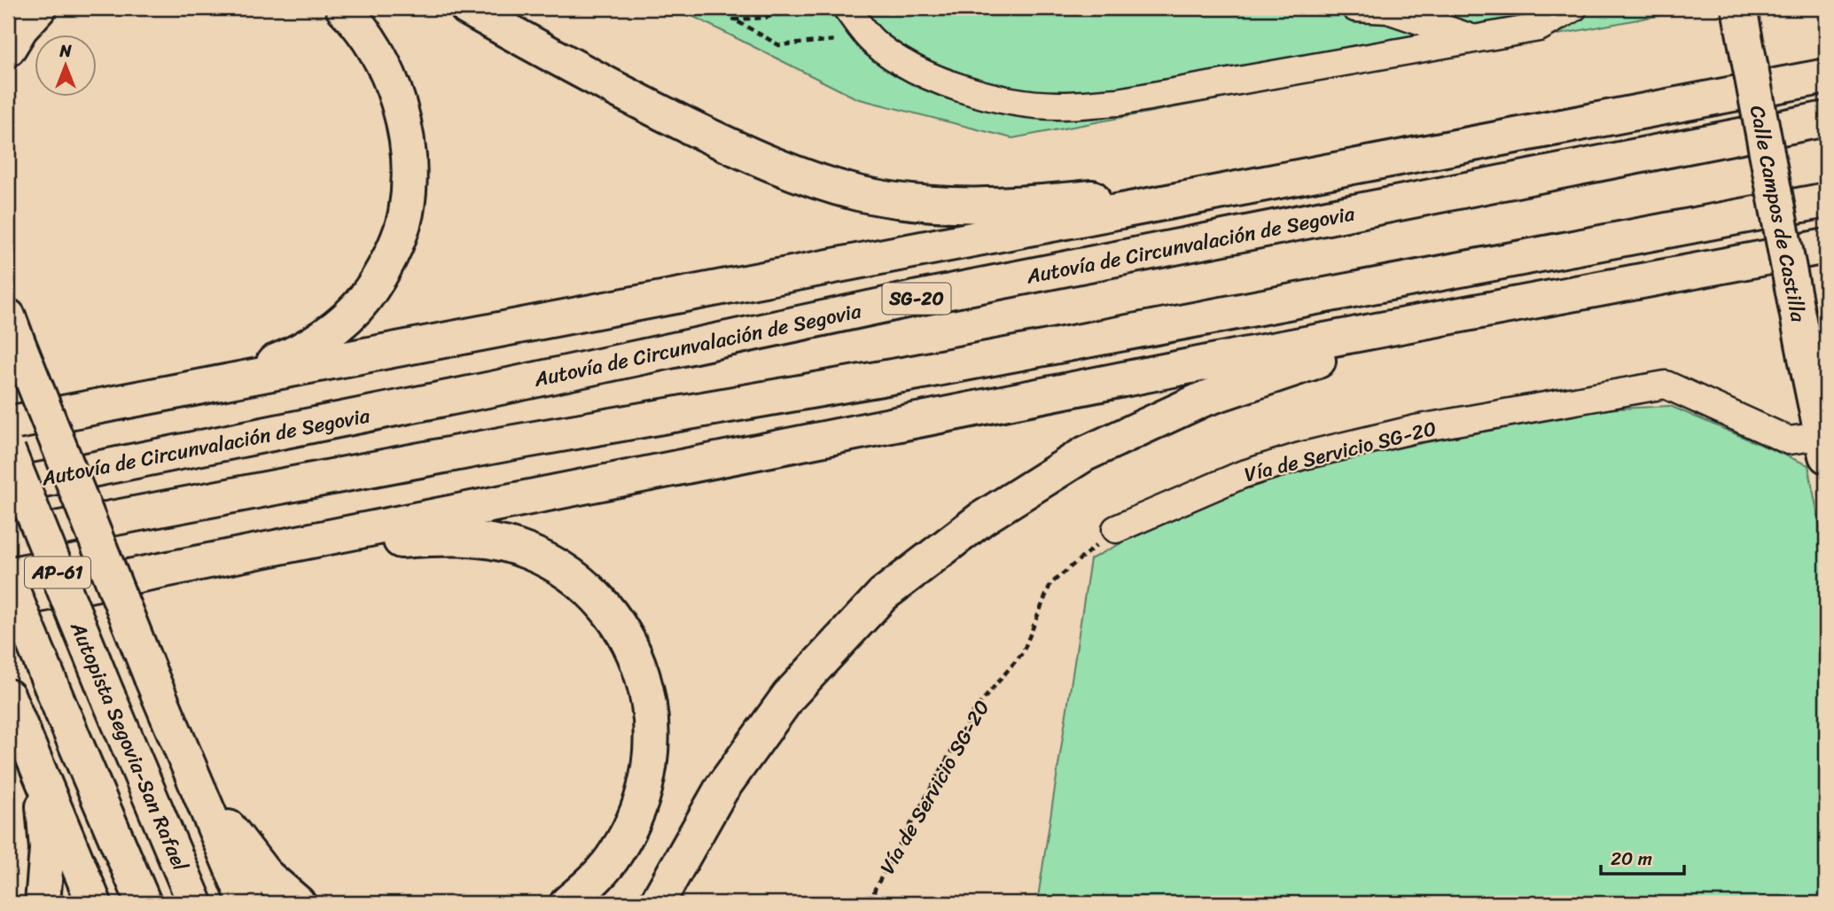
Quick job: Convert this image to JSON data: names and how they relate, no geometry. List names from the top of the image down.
{
  "streets": {
    "main road": [
      "Calle Campos de Castilla",
      "Autovía de Circunvalación de Segovia",
      "SG-20",
      "AP-61",
      "Autopista Segovia-San Rafael"
    ],
    "street": ["Vía de Servicio SG-20"]
  },
  "crossings": [
    ["Calle Campos de Castilla", "Vía de Servicio SG-20"]
  ],
  "scale_bar": "20 m",
  "north": "top"
}
